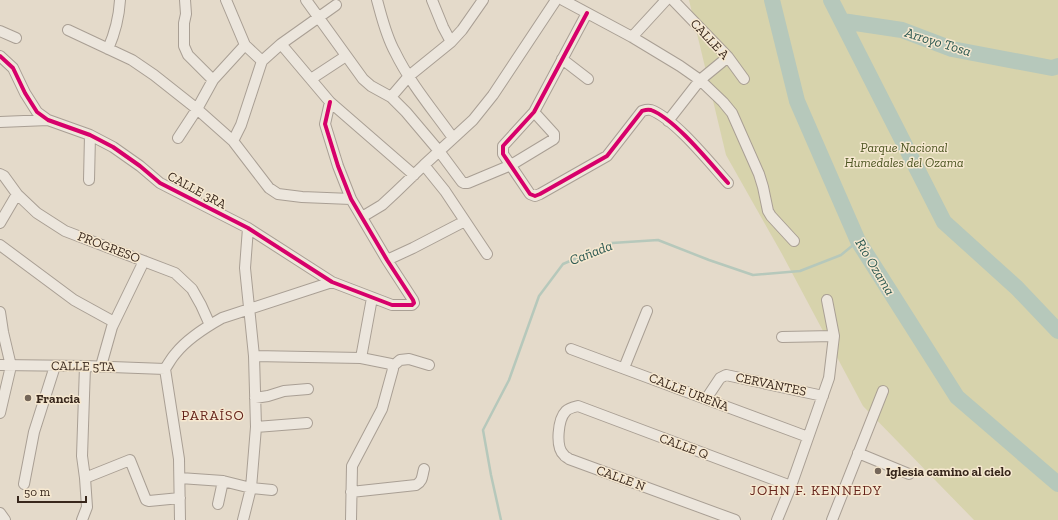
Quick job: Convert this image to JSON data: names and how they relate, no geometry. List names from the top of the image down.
{
  "streets": {
    "street": [
      "CALLE A",
      "CALLE 3RA",
      "PROGRESO",
      "CALLE 5TA",
      "CERVANTES",
      "CALLE UREÑA",
      "CALLE Q",
      "CALLE N"
    ]
  },
  "crossings": [
    ["CERVANTES", "CALLE UREÑA"],
    ["CALLE Q", "CALLE N"]
  ],
  "districts": ["PARAÍSO", "JOHN F. KENNEDY"],
  "water": ["Arroyo Tosa", "Cañada", "Río Ozama"],
  "parks": ["Parque Nacional Humedales del Ozama"],
  "places": ["Francia", "Iglesia camino al cielo"],
  "scale_bar": "50 m"
}
